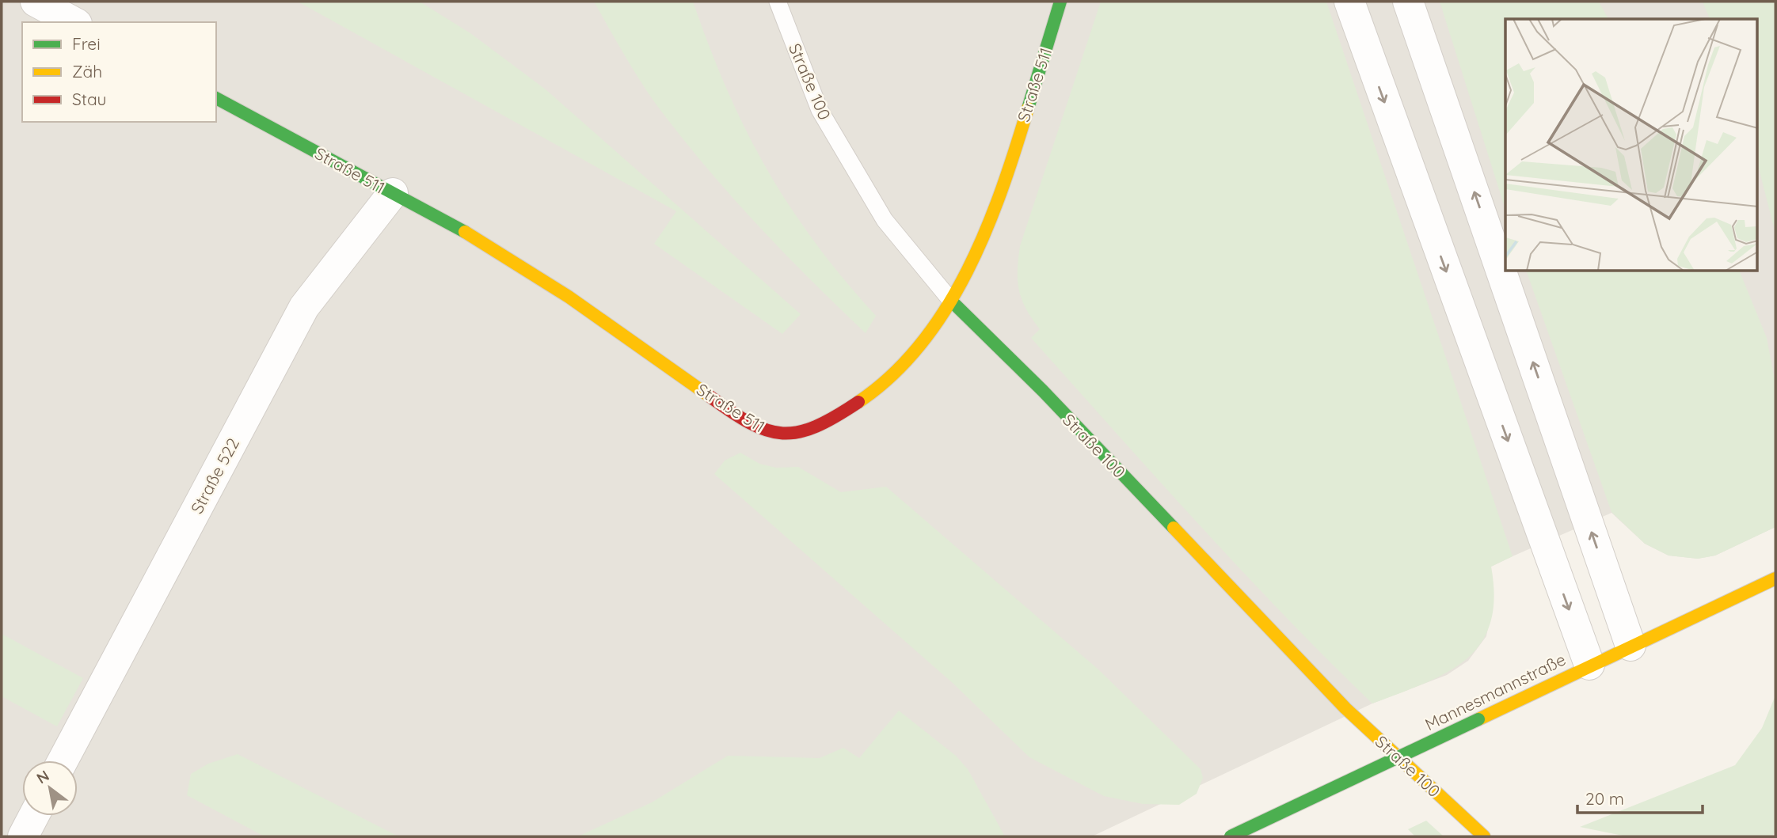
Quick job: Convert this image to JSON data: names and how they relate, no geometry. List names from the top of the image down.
{
  "streets": {
    "street": [
      "Straße 100",
      "Straße 511",
      "Straße 522",
      "Mannesmannstraße"
    ]
  },
  "crossings": [
    ["Straße 100", "Straße 511"],
    ["Straße 511", "Straße 522"]
  ],
  "legend": ["Frei", "Zäh", "Stau"],
  "scale_bar": "20 m",
  "north": "top left"
}
